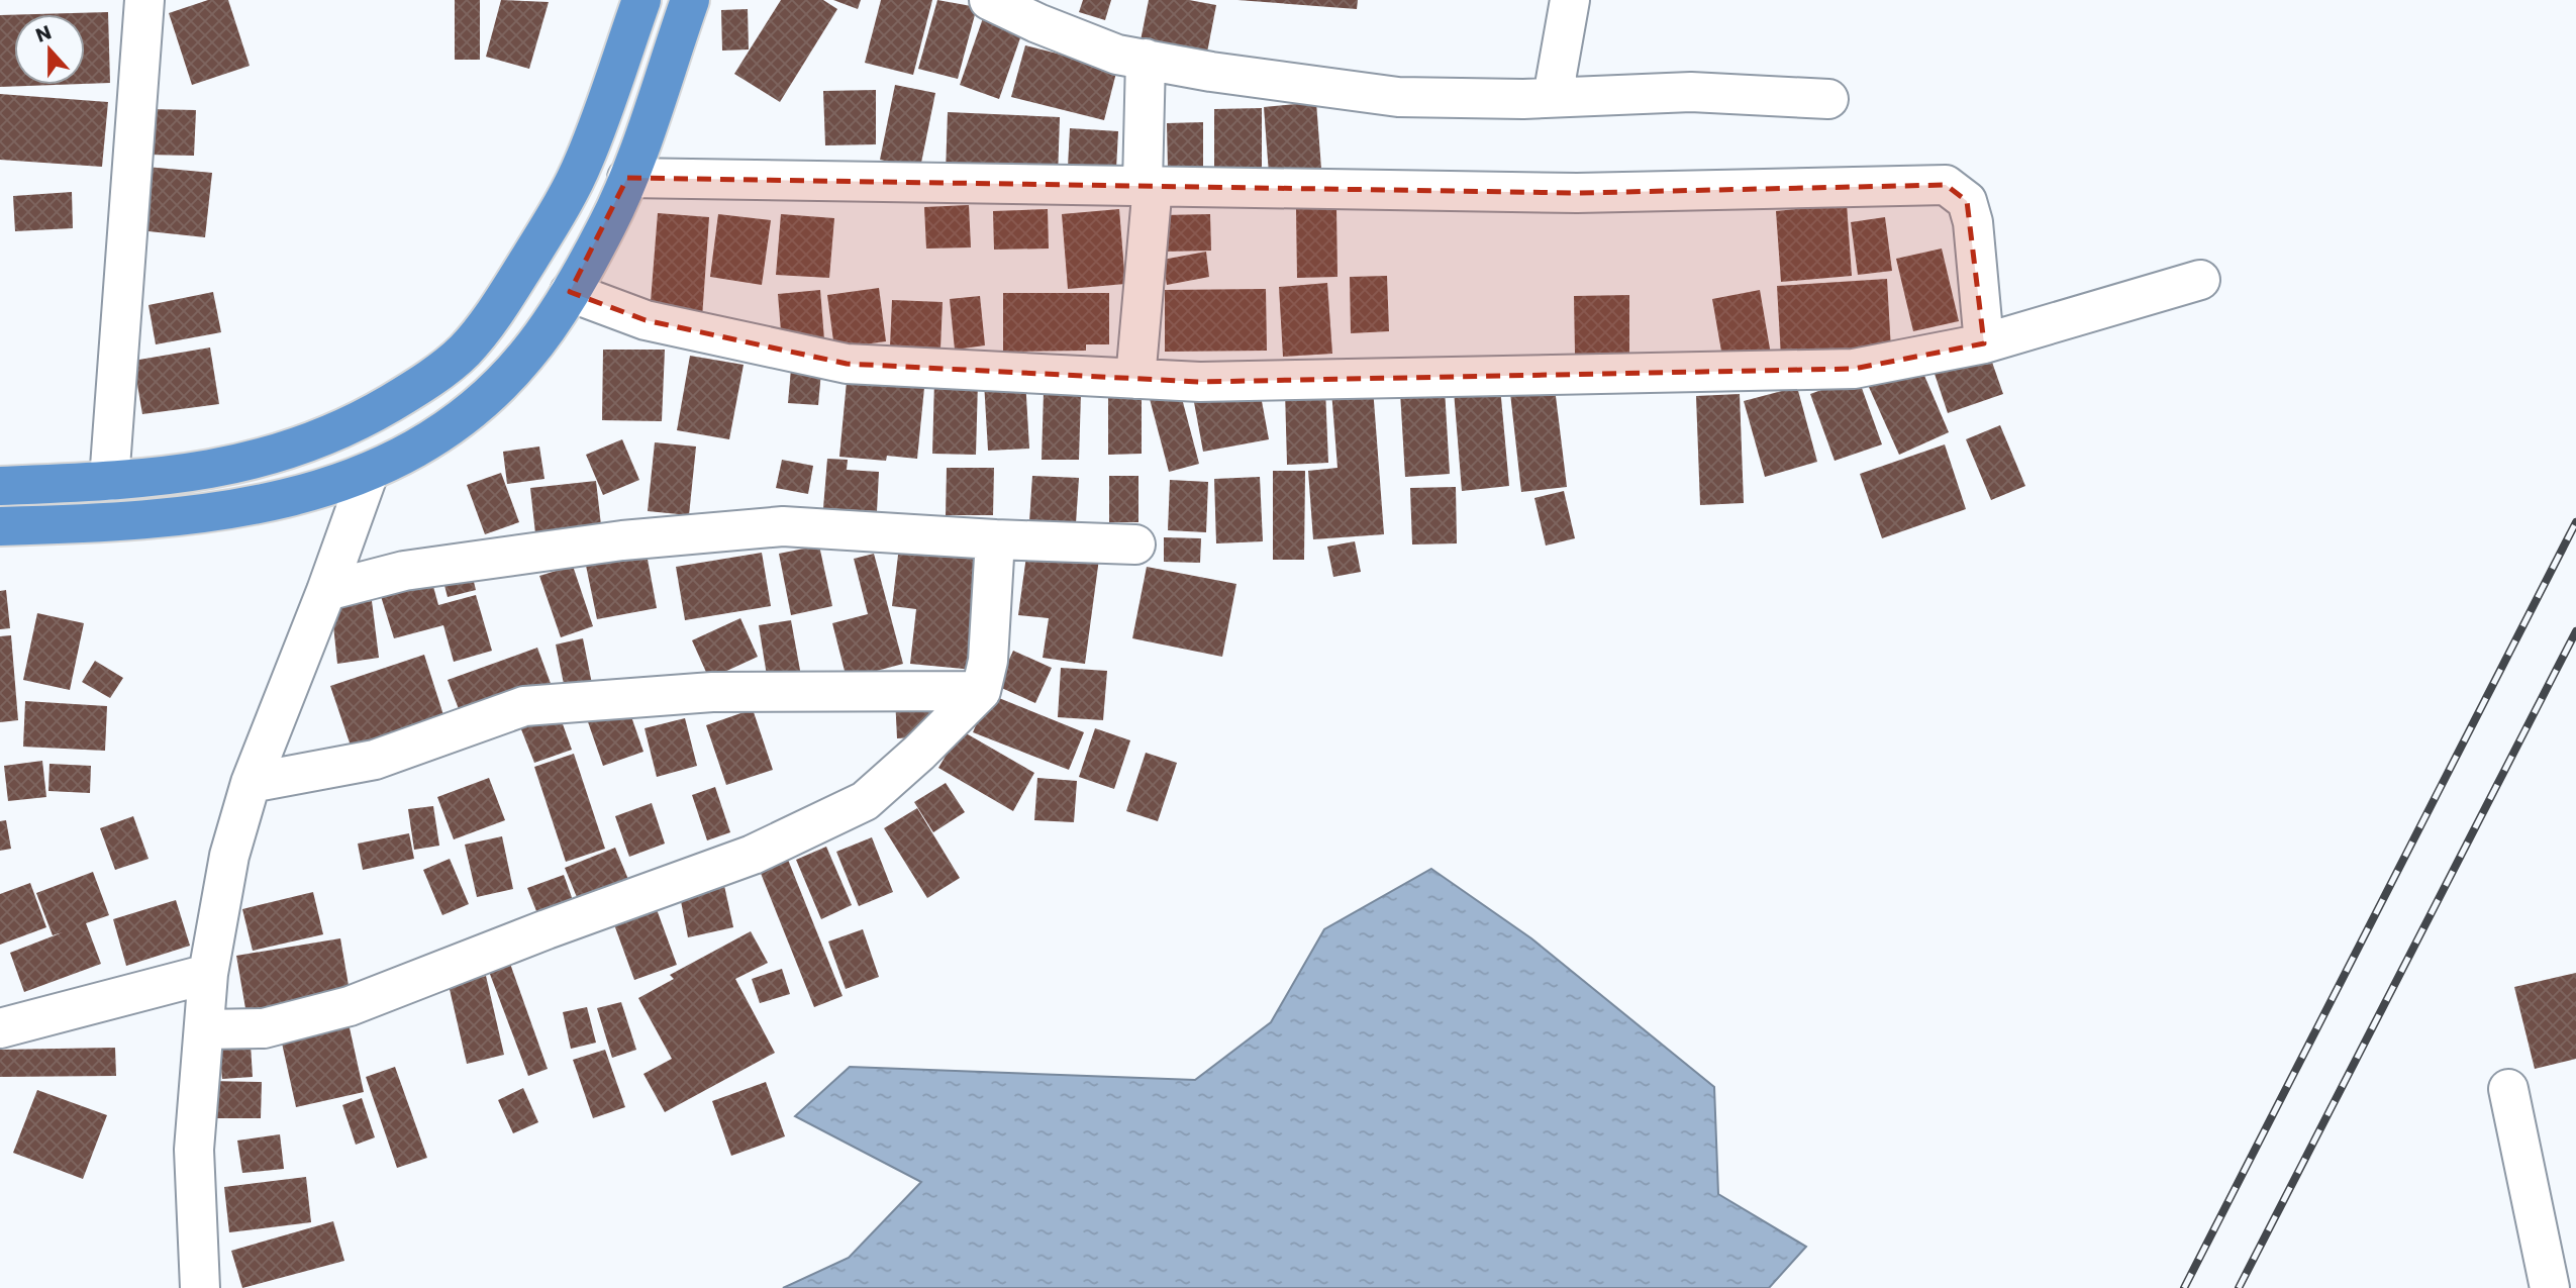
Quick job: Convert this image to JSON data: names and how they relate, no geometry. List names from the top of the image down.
{
  "north": "top"
}
